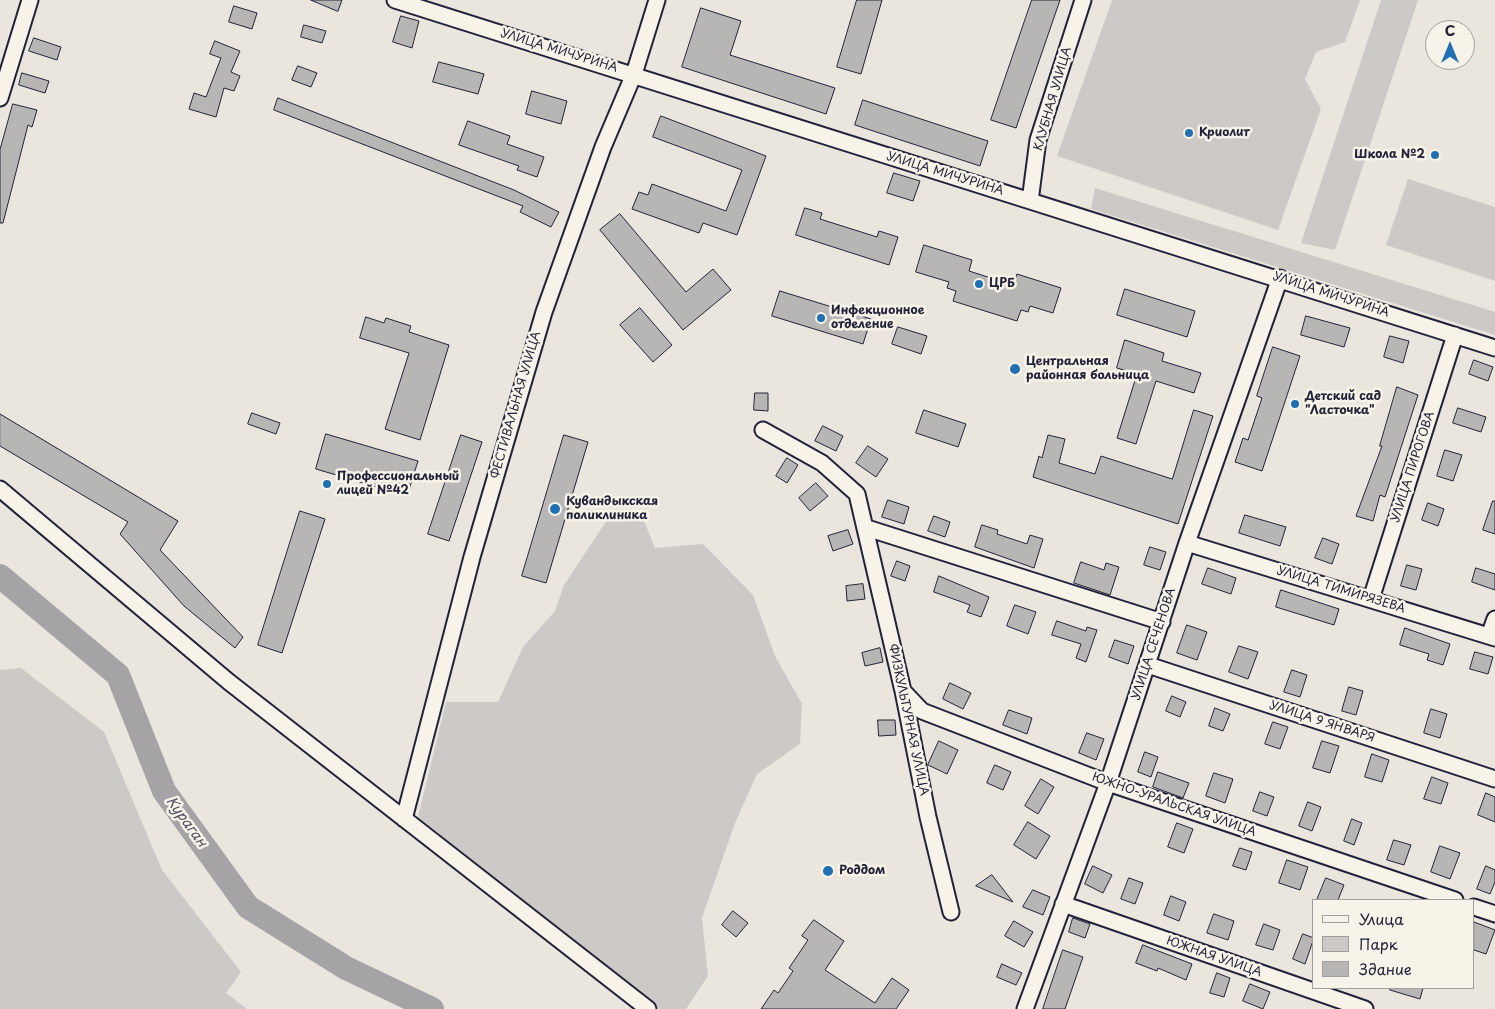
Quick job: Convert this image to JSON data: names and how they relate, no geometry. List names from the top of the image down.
{
  "streets": {
    "street": [
      "УЛИЦА МИЧУРИНА",
      "КЛУБНАЯ УЛИЦА",
      "ФЕСТИВАЛЬНАЯ УЛИЦА",
      "УЛИЦА ПИРОГОВА",
      "УЛИЦА ТИМИРЯЗЕВА",
      "УЛИЦА СЕЧЕНОВА",
      "ФИЗКУЛЬТУРНАЯ УЛИЦА",
      "УЛИЦА 9 ЯНВАРЯ",
      "ЮЖНО-УРАЛЬСКАЯ УЛИЦА",
      "ЮЖНАЯ УЛИЦА"
    ]
  },
  "crossings": [
    ["УЛИЦА МИЧУРИНА", "КЛУБНАЯ УЛИЦА"],
    ["УЛИЦА МИЧУРИНА", "ФЕСТИВАЛЬНАЯ УЛИЦА"],
    ["УЛИЦА МИЧУРИНА", "УЛИЦА ПИРОГОВА"],
    ["УЛИЦА МИЧУРИНА", "УЛИЦА СЕЧЕНОВА"],
    ["УЛИЦА ПИРОГОВА", "УЛИЦА ТИМИРЯЗЕВА"],
    ["УЛИЦА ТИМИРЯЗЕВА", "УЛИЦА СЕЧЕНОВА"],
    ["УЛИЦА СЕЧЕНОВА", "УЛИЦА 9 ЯНВАРЯ"],
    ["УЛИЦА СЕЧЕНОВА", "ЮЖНО-УРАЛЬСКАЯ УЛИЦА"],
    ["УЛИЦА СЕЧЕНОВА", "ЮЖНАЯ УЛИЦА"],
    ["ФИЗКУЛЬТУРНАЯ УЛИЦА", "ЮЖНО-УРАЛЬСКАЯ УЛИЦА"]
  ],
  "water": ["Кураган"],
  "places": [
    "Криолит",
    "Школа №2",
    "ЦРБ",
    "Инфекционное отделение",
    "Центральная районная больница",
    "Детский сад \"Ласточка\"",
    "Профессиональный лицей №42",
    "Кувандыкская поликлиника",
    "Роддом"
  ],
  "legend": ["Улица", "Парк", "Здание"],
  "north": "top"
}
